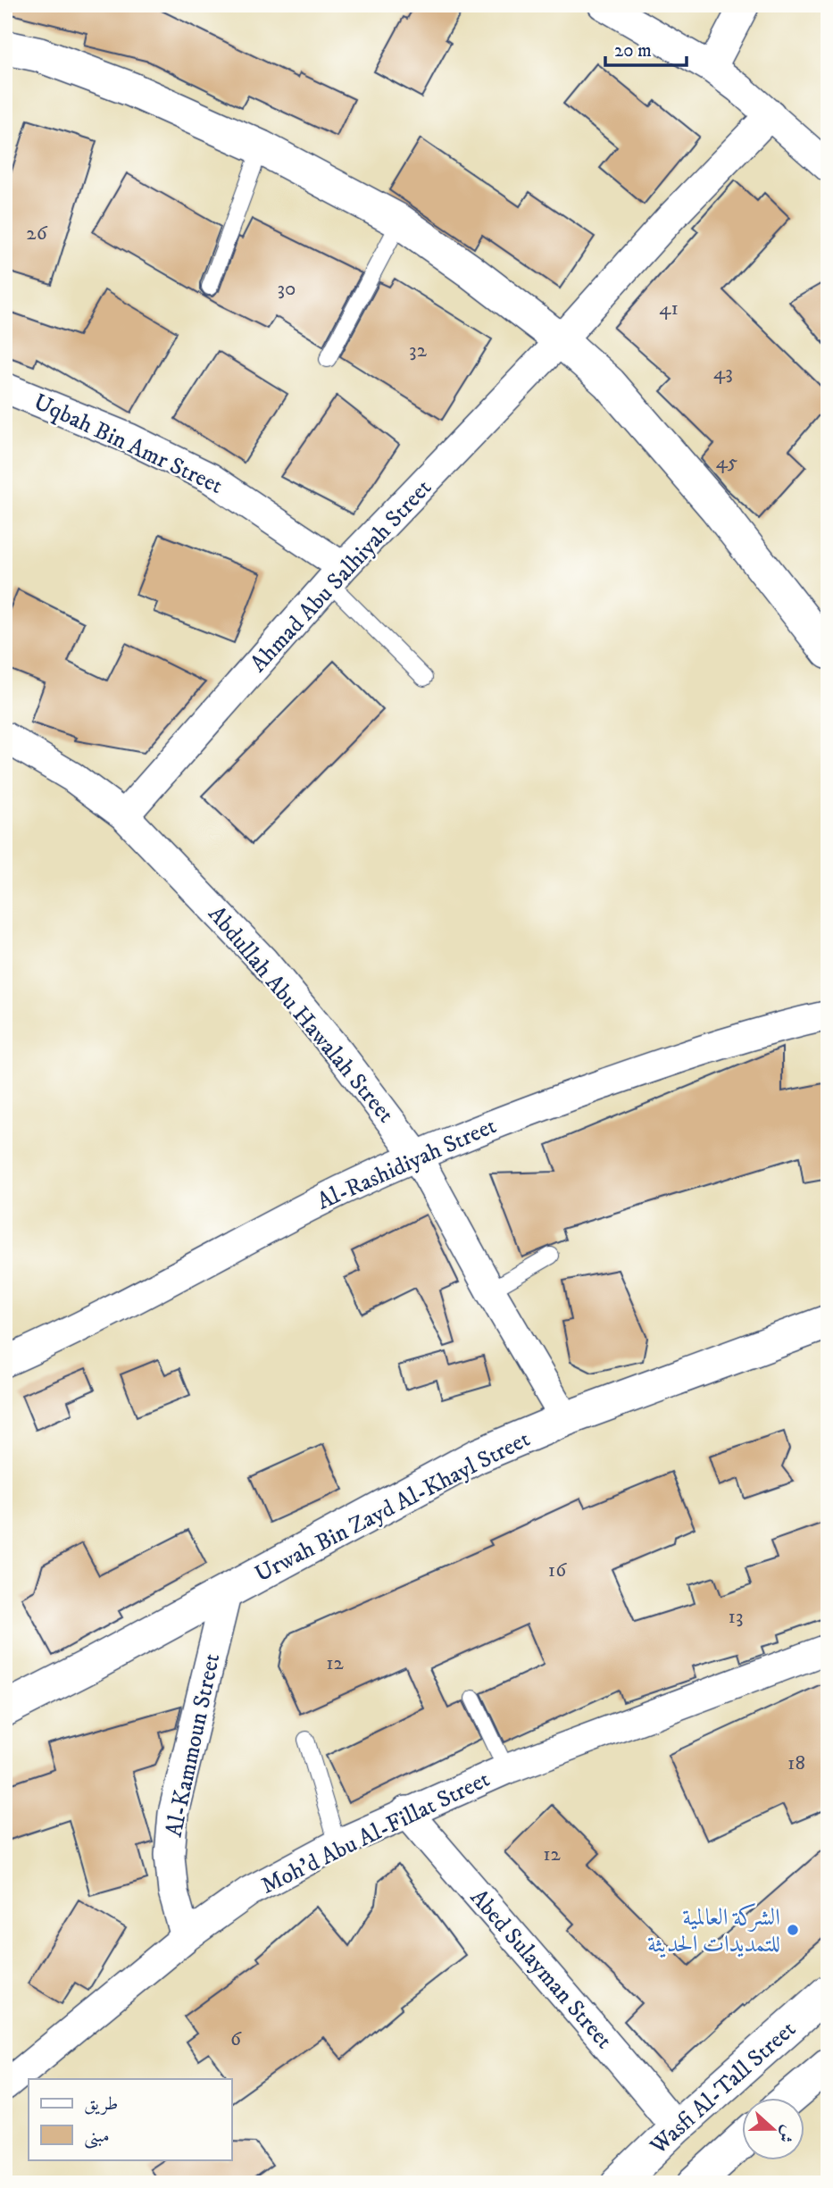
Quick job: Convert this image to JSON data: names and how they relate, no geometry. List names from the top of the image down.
{
  "streets": {
    "street": [
      "Uqbah Bin Amr Street",
      "Ahmad Abu Salhiyah Street",
      "Abdullah Abu Hawalah Street",
      "Al-Rashidiyah Street",
      "Urwah Bin Zayd Al-Khayl Street",
      "Al-Kammoun Street",
      "Moh'd Abu Al-Fillat Street",
      "Abed Sulayman Street",
      "Wasfi Al-Tall Street"
    ]
  },
  "crossings": [
    ["Uqbah Bin Amr Street", "Ahmad Abu Salhiyah Street"],
    ["Ahmad Abu Salhiyah Street", "Abdullah Abu Hawalah Street"],
    ["Abdullah Abu Hawalah Street", "Al-Rashidiyah Street"],
    ["Abdullah Abu Hawalah Street", "Urwah Bin Zayd Al-Khayl Street"],
    ["Urwah Bin Zayd Al-Khayl Street", "Al-Kammoun Street"],
    ["Al-Kammoun Street", "Moh'd Abu Al-Fillat Street"],
    ["Moh'd Abu Al-Fillat Street", "Abed Sulayman Street"],
    ["Abed Sulayman Street", "Wasfi Al-Tall Street"]
  ],
  "places": ["الشركة العالمية للتمديدات الحديثة"],
  "house_numbers": [
    "26",
    "30",
    "41",
    "32",
    "43",
    "45",
    "16",
    "13",
    "12",
    "18",
    "12",
    "6"
  ],
  "legend": ["طريق", "مبنى"],
  "scale_bar": "20 m",
  "north": "right"
}
